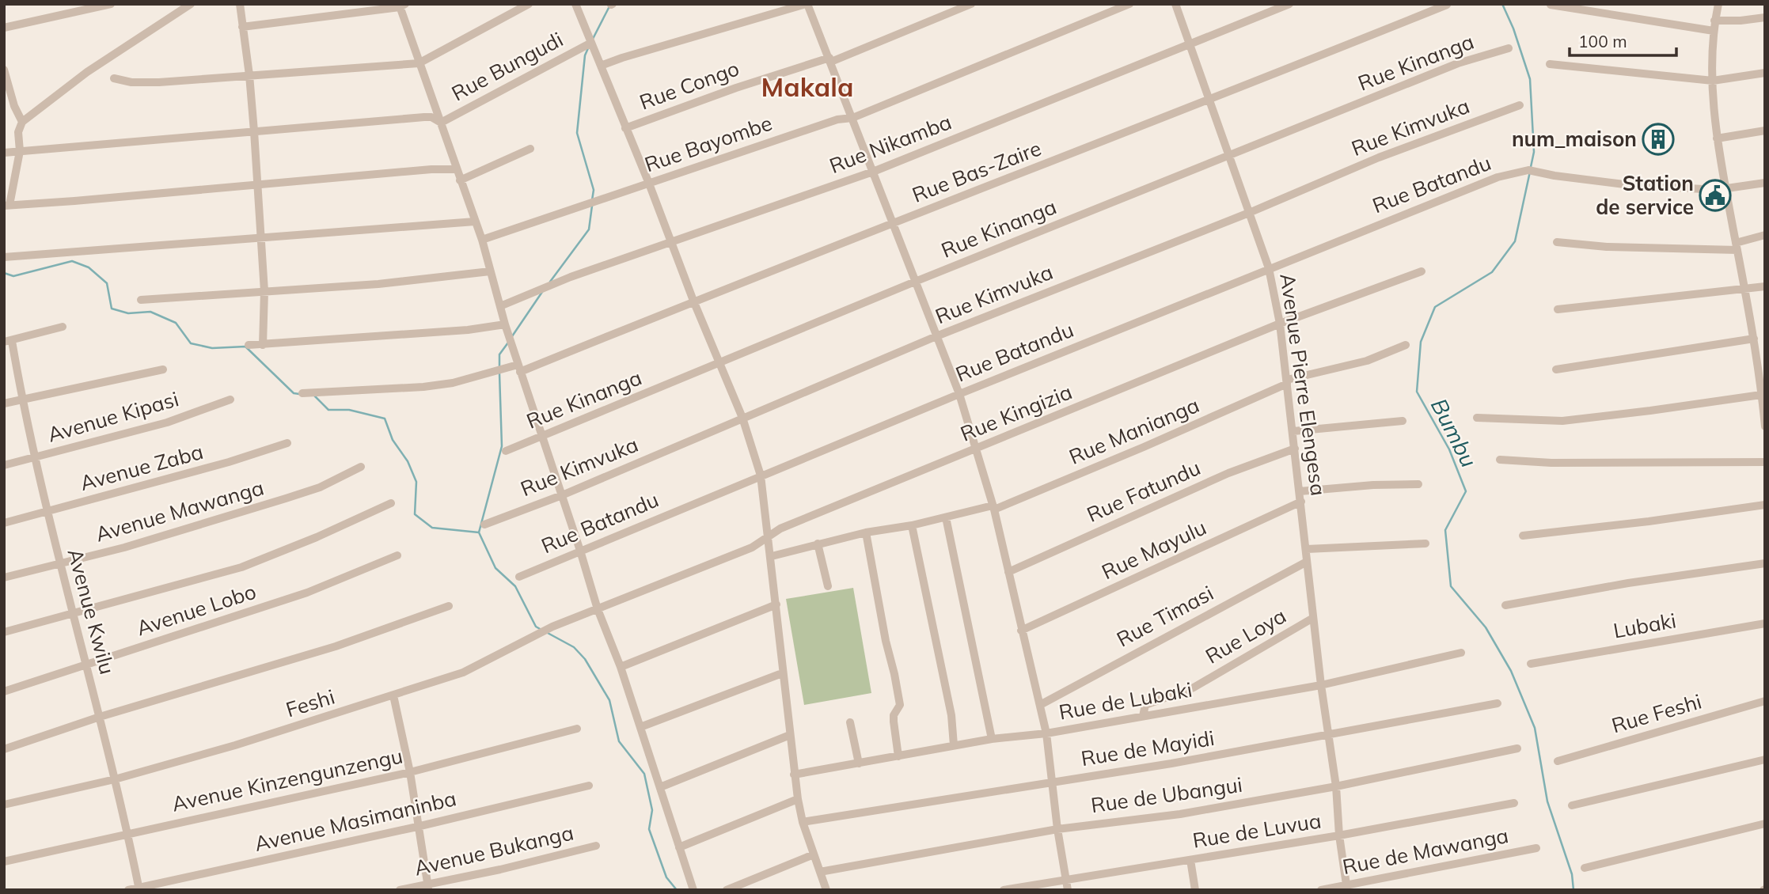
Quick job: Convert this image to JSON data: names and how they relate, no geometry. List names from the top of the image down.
{
  "streets": {
    "street": [
      "Rue Kinanga",
      "Rue Bungudi",
      "Rue Congo",
      "Rue Kimvuka",
      "Rue Bayombe",
      "Rue Nikamba",
      "Rue Bas-Zaire",
      "Rue Batandu",
      "Avenue Pierre Elengesa",
      "Rue Kingizia",
      "Avenue Kipasi",
      "Rue Manianga",
      "Avenue Zaba",
      "Rue Fatundu",
      "Avenue Mawanga",
      "Rue Mayulu",
      "Avenue Lobo",
      "Avenue Kwilu",
      "Rue Timasi",
      "Lubaki",
      "Rue Loya",
      "Rue de Lubaki",
      "Feshi",
      "Rue Feshi",
      "Rue de Mayidi",
      "Avenue Kinzengunzengu",
      "Rue de Ubangui",
      "Avenue Masimaninba",
      "Rue de Luvua",
      "Avenue Bukanga",
      "Rue de Mawanga"
    ]
  },
  "crossings": [
    ["Rue Kinanga", "Avenue Pierre Elengesa"],
    ["Rue Kimvuka", "Avenue Pierre Elengesa"],
    ["Rue Nikamba", "Avenue Pierre Elengesa"],
    ["Rue Bas-Zaire", "Avenue Pierre Elengesa"],
    ["Rue Batandu", "Avenue Pierre Elengesa"],
    ["Avenue Pierre Elengesa", "Rue Kingizia"],
    ["Avenue Pierre Elengesa", "Rue Manianga"],
    ["Avenue Pierre Elengesa", "Rue Fatundu"],
    ["Avenue Pierre Elengesa", "Rue Mayulu"],
    ["Avenue Pierre Elengesa", "Rue Timasi"],
    ["Avenue Pierre Elengesa", "Rue Loya"],
    ["Avenue Pierre Elengesa", "Rue de Lubaki"],
    ["Avenue Pierre Elengesa", "Rue de Mayidi"],
    ["Avenue Pierre Elengesa", "Rue de Ubangui"],
    ["Avenue Pierre Elengesa", "Rue de Luvua"],
    ["Avenue Pierre Elengesa", "Rue de Mawanga"],
    ["Rue Kingizia", "Feshi"],
    ["Avenue Kipasi", "Avenue Kwilu"],
    ["Avenue Zaba", "Avenue Kwilu"],
    ["Avenue Mawanga", "Avenue Kwilu"],
    ["Avenue Lobo", "Avenue Kwilu"],
    ["Avenue Kwilu", "Feshi"],
    ["Avenue Kwilu", "Avenue Kinzengunzengu"],
    ["Avenue Kwilu", "Avenue Masimaninba"],
    ["Rue Loya", "Rue de Lubaki"]
  ],
  "districts": ["Makala"],
  "water": ["Bumbu"],
  "places": {
    "building": ["num_maison"],
    "public building": ["Station de service"]
  },
  "scale_bar": "100 m"
}
